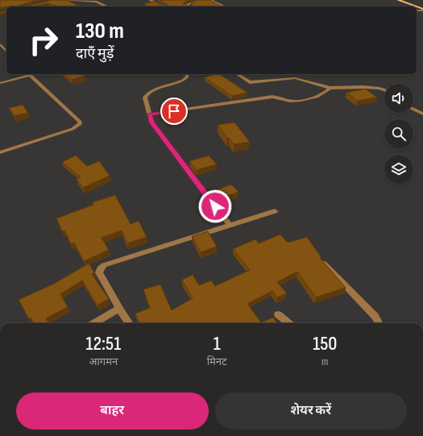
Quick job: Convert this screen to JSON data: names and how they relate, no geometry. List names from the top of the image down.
{
  "page": {
    "turn": ["130 m", "दाएँ मुड़ें"],
    "eta": [
      "12:51",
      "आगमन",
      "1",
      "मिनट",
      "150",
      "m"
    ],
    "buttons": ["बाहर", "शेयर करें"]
  }
}
